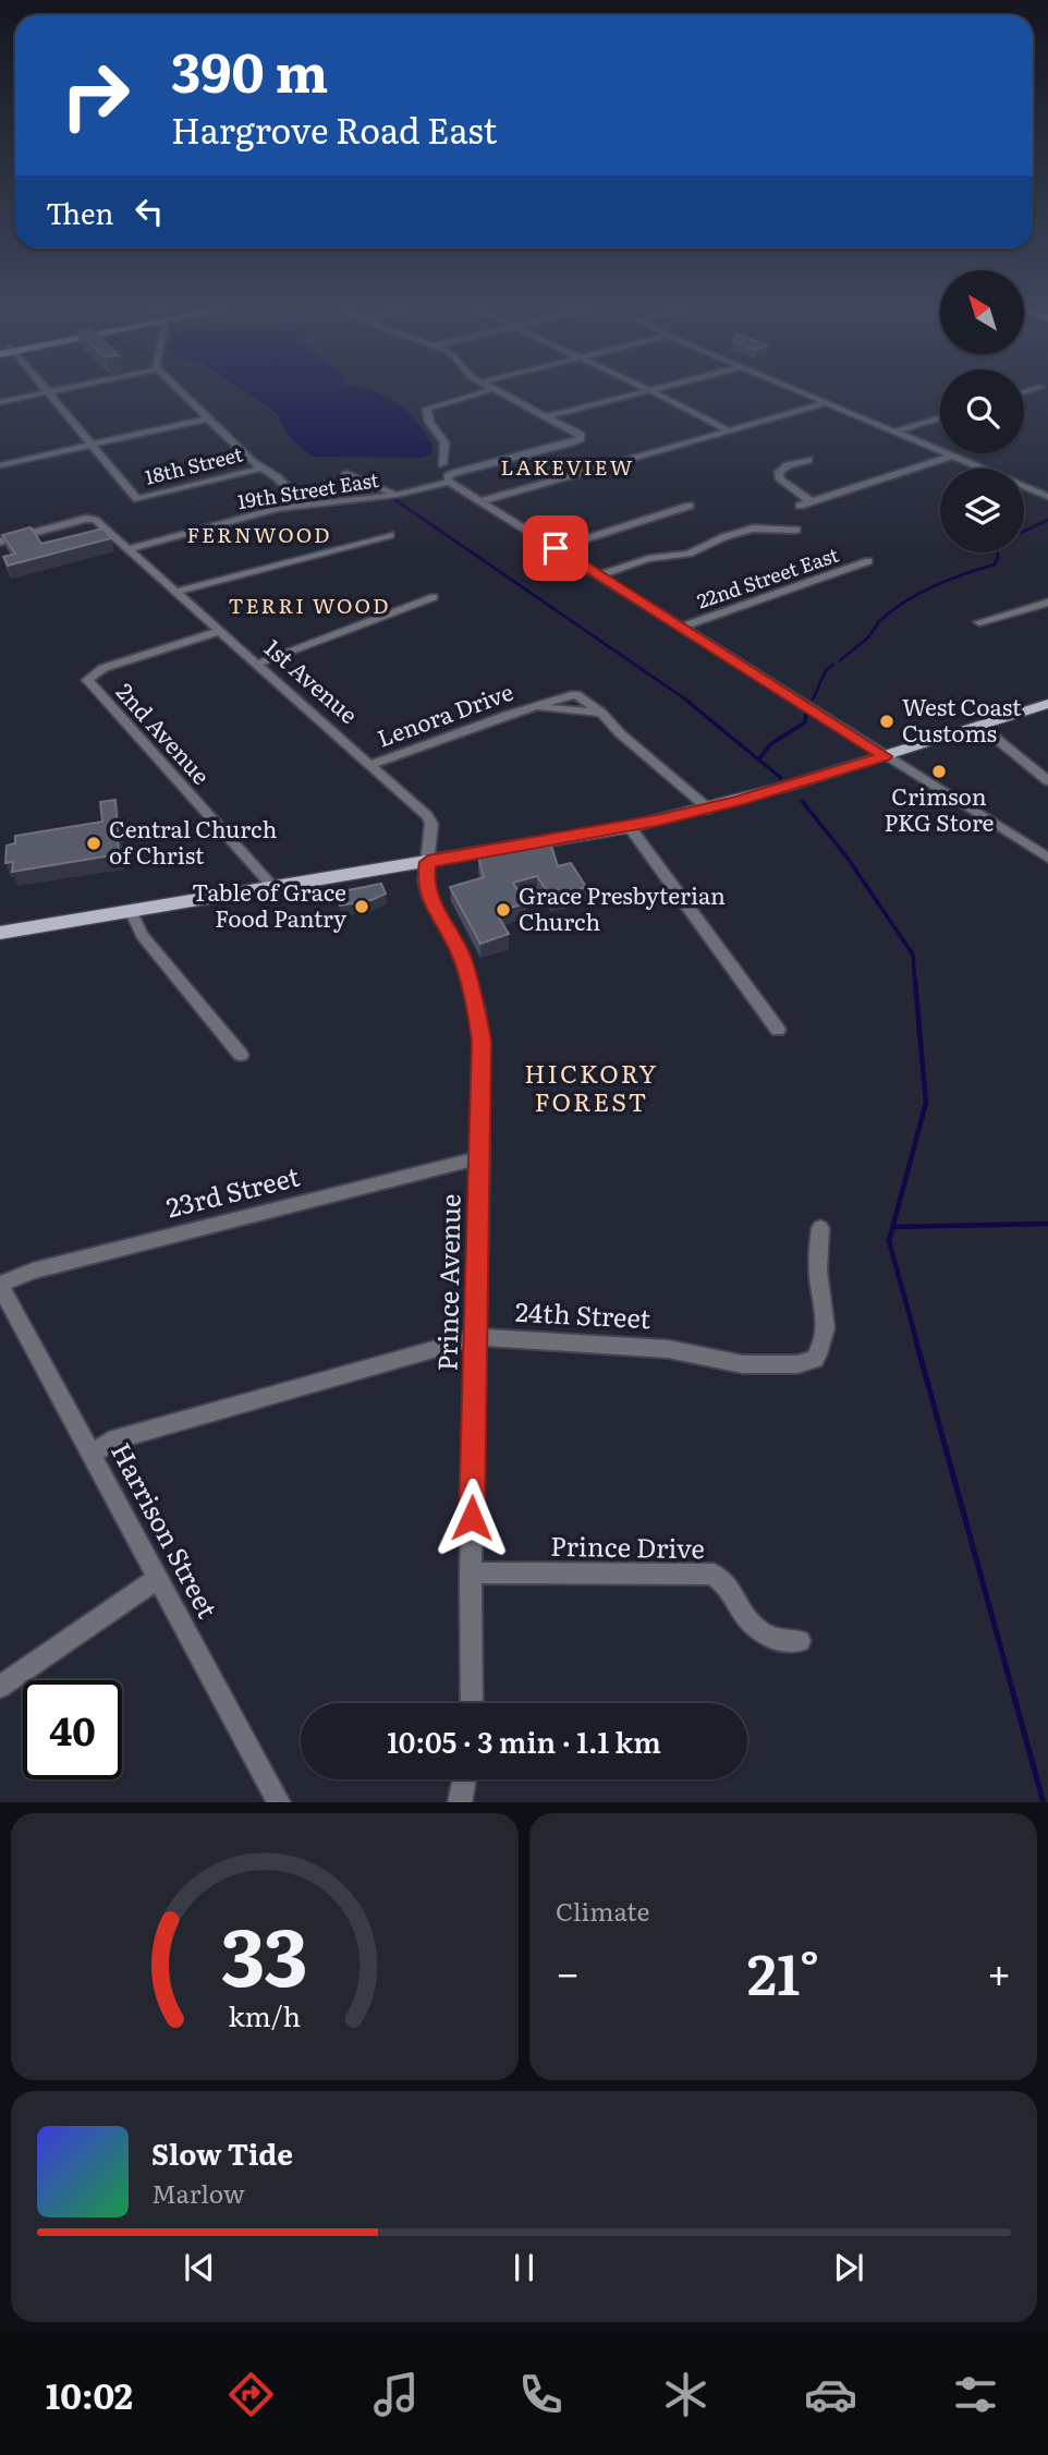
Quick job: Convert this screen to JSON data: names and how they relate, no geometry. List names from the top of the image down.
{
  "streets": {
    "street": [
      "18th Street",
      "19th Street East",
      "22nd Street East",
      "1st Avenue",
      "Lenora Drive",
      "2nd Avenue",
      "23rd Street",
      "Prince Avenue",
      "24th Street",
      "Harrison Street",
      "Prince Drive"
    ]
  },
  "crossings": [
    ["19th Street East", "1st Avenue"],
    ["1st Avenue", "Lenora Drive"],
    ["1st Avenue", "2nd Avenue"],
    ["1st Avenue", "Prince Avenue"],
    ["23rd Street", "Prince Avenue"],
    ["23rd Street", "Harrison Street"],
    ["Prince Avenue", "24th Street"],
    ["Prince Avenue", "Prince Drive"],
    ["24th Street", "Harrison Street"]
  ],
  "districts": [
    "LAKEVIEW",
    "FERNWOOD",
    "TERRI WOOD",
    "HICKORY FOREST"
  ],
  "places": [
    "West Coast Customs",
    "Crimson PKG Store",
    "Central Church of Christ",
    "Table of Grace Food Pantry",
    "Grace Presbyterian Church"
  ],
  "north": "top left",
  "page": {
    "turn": ["390 m", "Hargrove Road East"],
    "then": "Then",
    "limit": "40",
    "trip": "10:05 · 3 min · 1.1 km",
    "tile": "Climate",
    "heat": ["−", "21°", "+"],
    "song": ["Slow Tide", "Marlow"],
    "tabs": "10:02",
    "gauge": ["33", "km/h"]
  }
}
